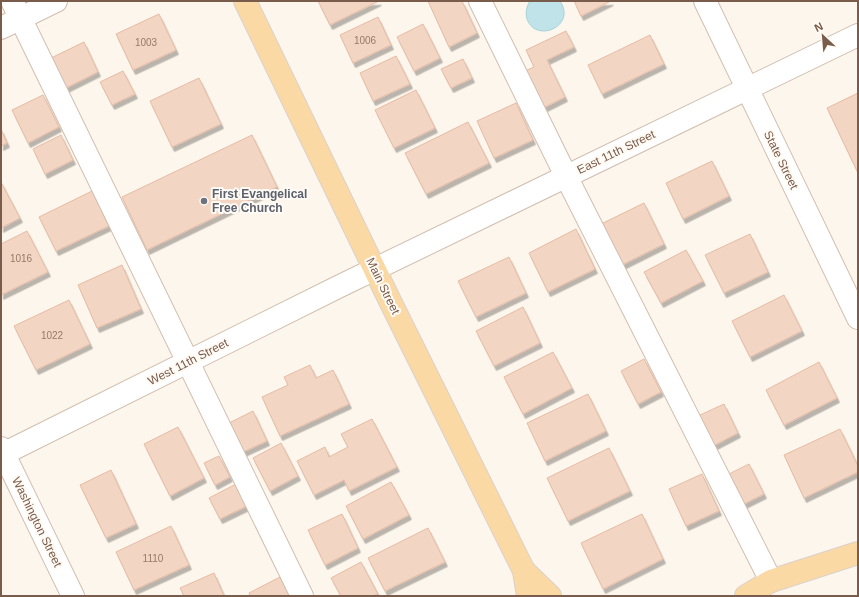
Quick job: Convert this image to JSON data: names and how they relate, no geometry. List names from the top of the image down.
{
  "streets": {
    "main road": ["Main Street"],
    "street": [
      "East 11th Street",
      "State Street",
      "West 11th Street",
      "Washington Street"
    ]
  },
  "crossings": [
    ["East 11th Street", "State Street"],
    ["East 11th Street", "Main Street"],
    ["East 11th Street", "West 11th Street"],
    ["Main Street", "West 11th Street"],
    ["West 11th Street", "Washington Street"]
  ],
  "places": ["First Evangelical Free Church"],
  "house_numbers": [
    "1006",
    "1003",
    "1016",
    "1022",
    "1110"
  ],
  "north": "top left"
}
